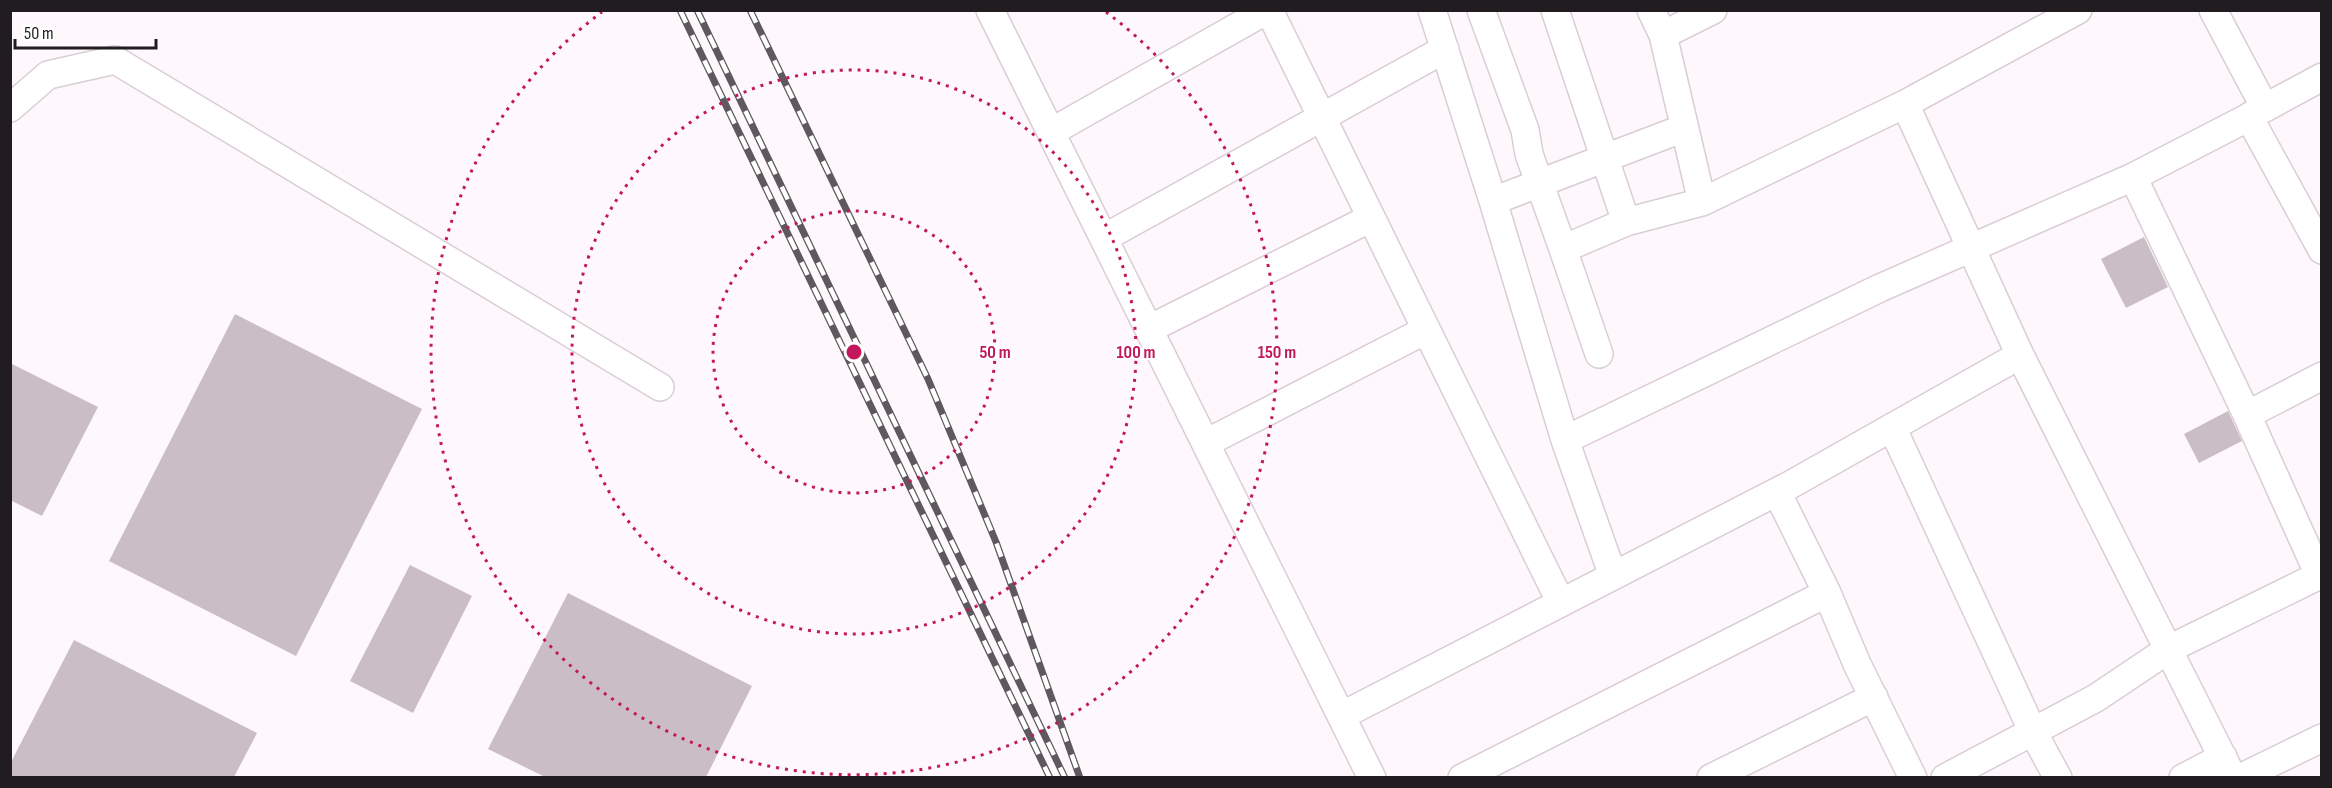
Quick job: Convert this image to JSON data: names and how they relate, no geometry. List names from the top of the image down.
{
  "scale_bar": "50 m",
  "rings": ["50 m", "100 m", "150 m"]
}
